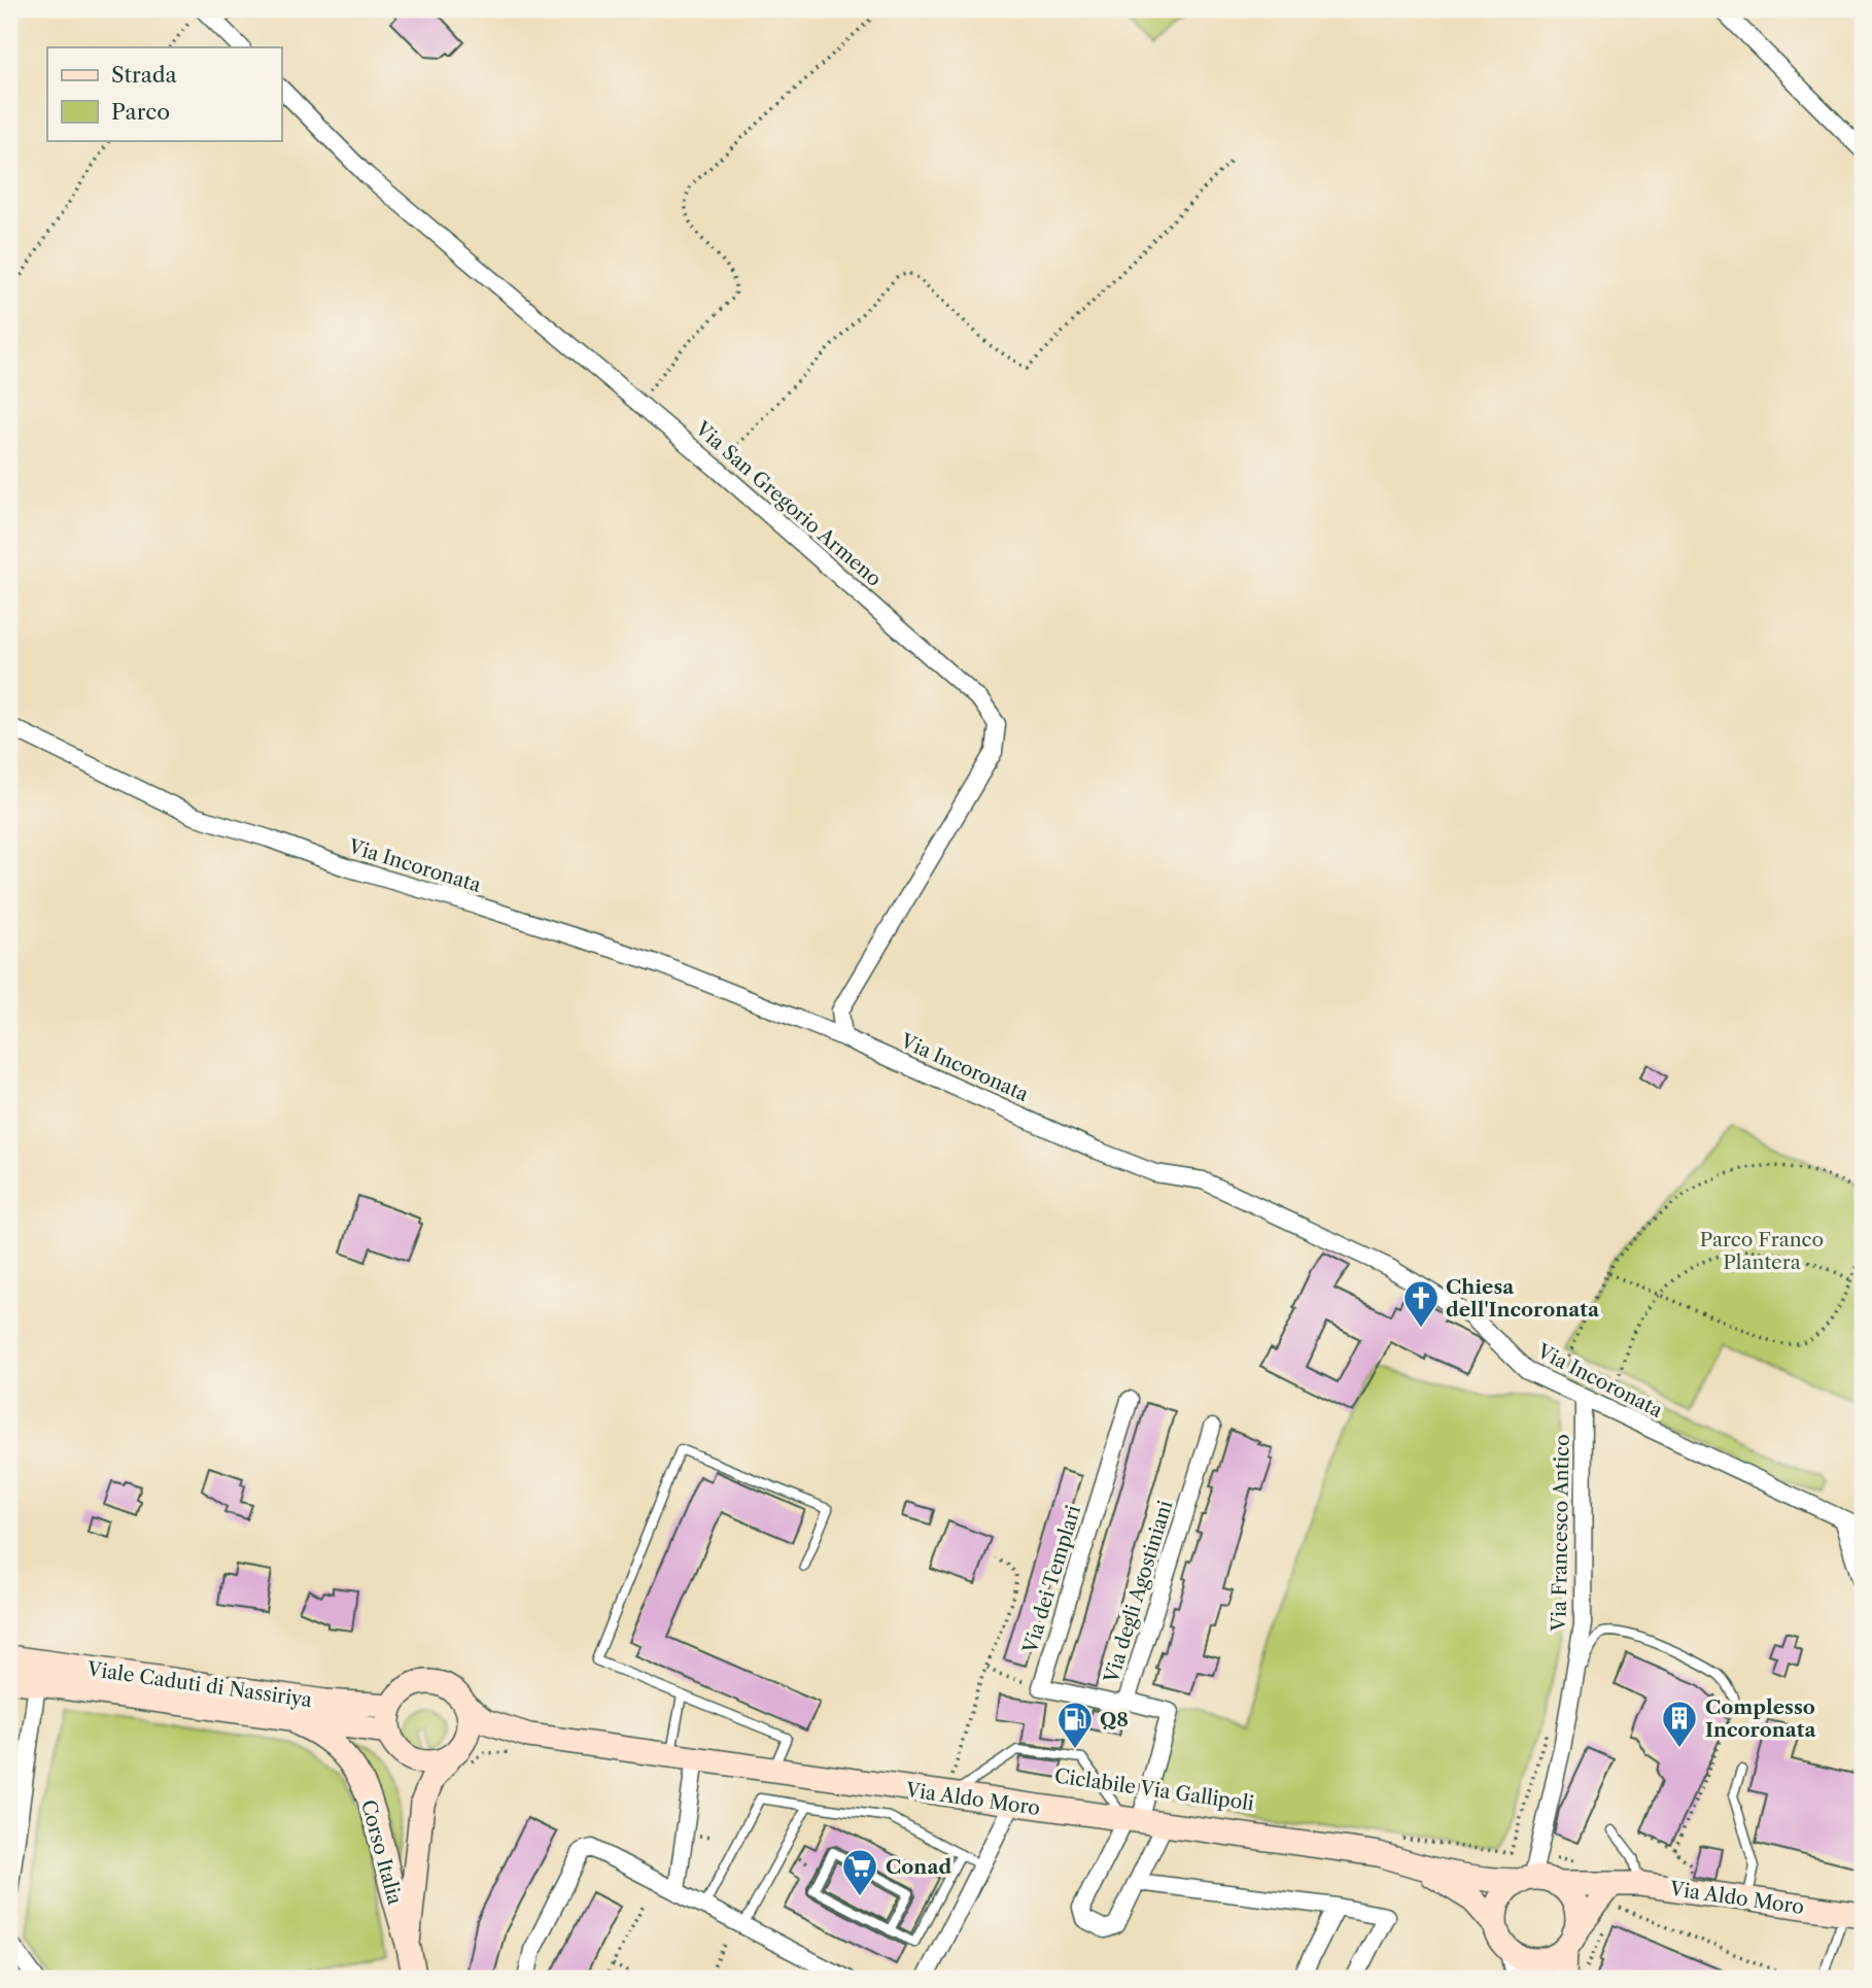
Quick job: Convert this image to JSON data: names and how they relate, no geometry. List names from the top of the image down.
{
  "streets": {
    "main road": ["Viale Caduti di Nassiriya", "Via Aldo Moro", "Corso Italia"],
    "street": [
      "Via San Gregorio Armeno",
      "Via Incoronata",
      "Via Francesco Antico",
      "Via dei Templari",
      "Via degli Agostiniani"
    ]
  },
  "crossings": [
    ["Via San Gregorio Armeno", "Via Incoronata"],
    ["Via Incoronata", "Via Francesco Antico"],
    ["Via Francesco Antico", "Via Aldo Moro"],
    ["Via degli Agostiniani", "Via Aldo Moro"],
    ["Viale Caduti di Nassiriya", "Via Aldo Moro"],
    ["Viale Caduti di Nassiriya", "Corso Italia"],
    ["Via Aldo Moro", "Corso Italia"]
  ],
  "parks": ["Parco Franco Plantera"],
  "places": {
    "church": ["Chiesa dell'Incoronata"],
    "building": ["Complesso Incoronata"],
    "fuel station": ["Q8"],
    "supermarket": ["Conad"]
  },
  "legend": ["Strada", "Parco"]
}
